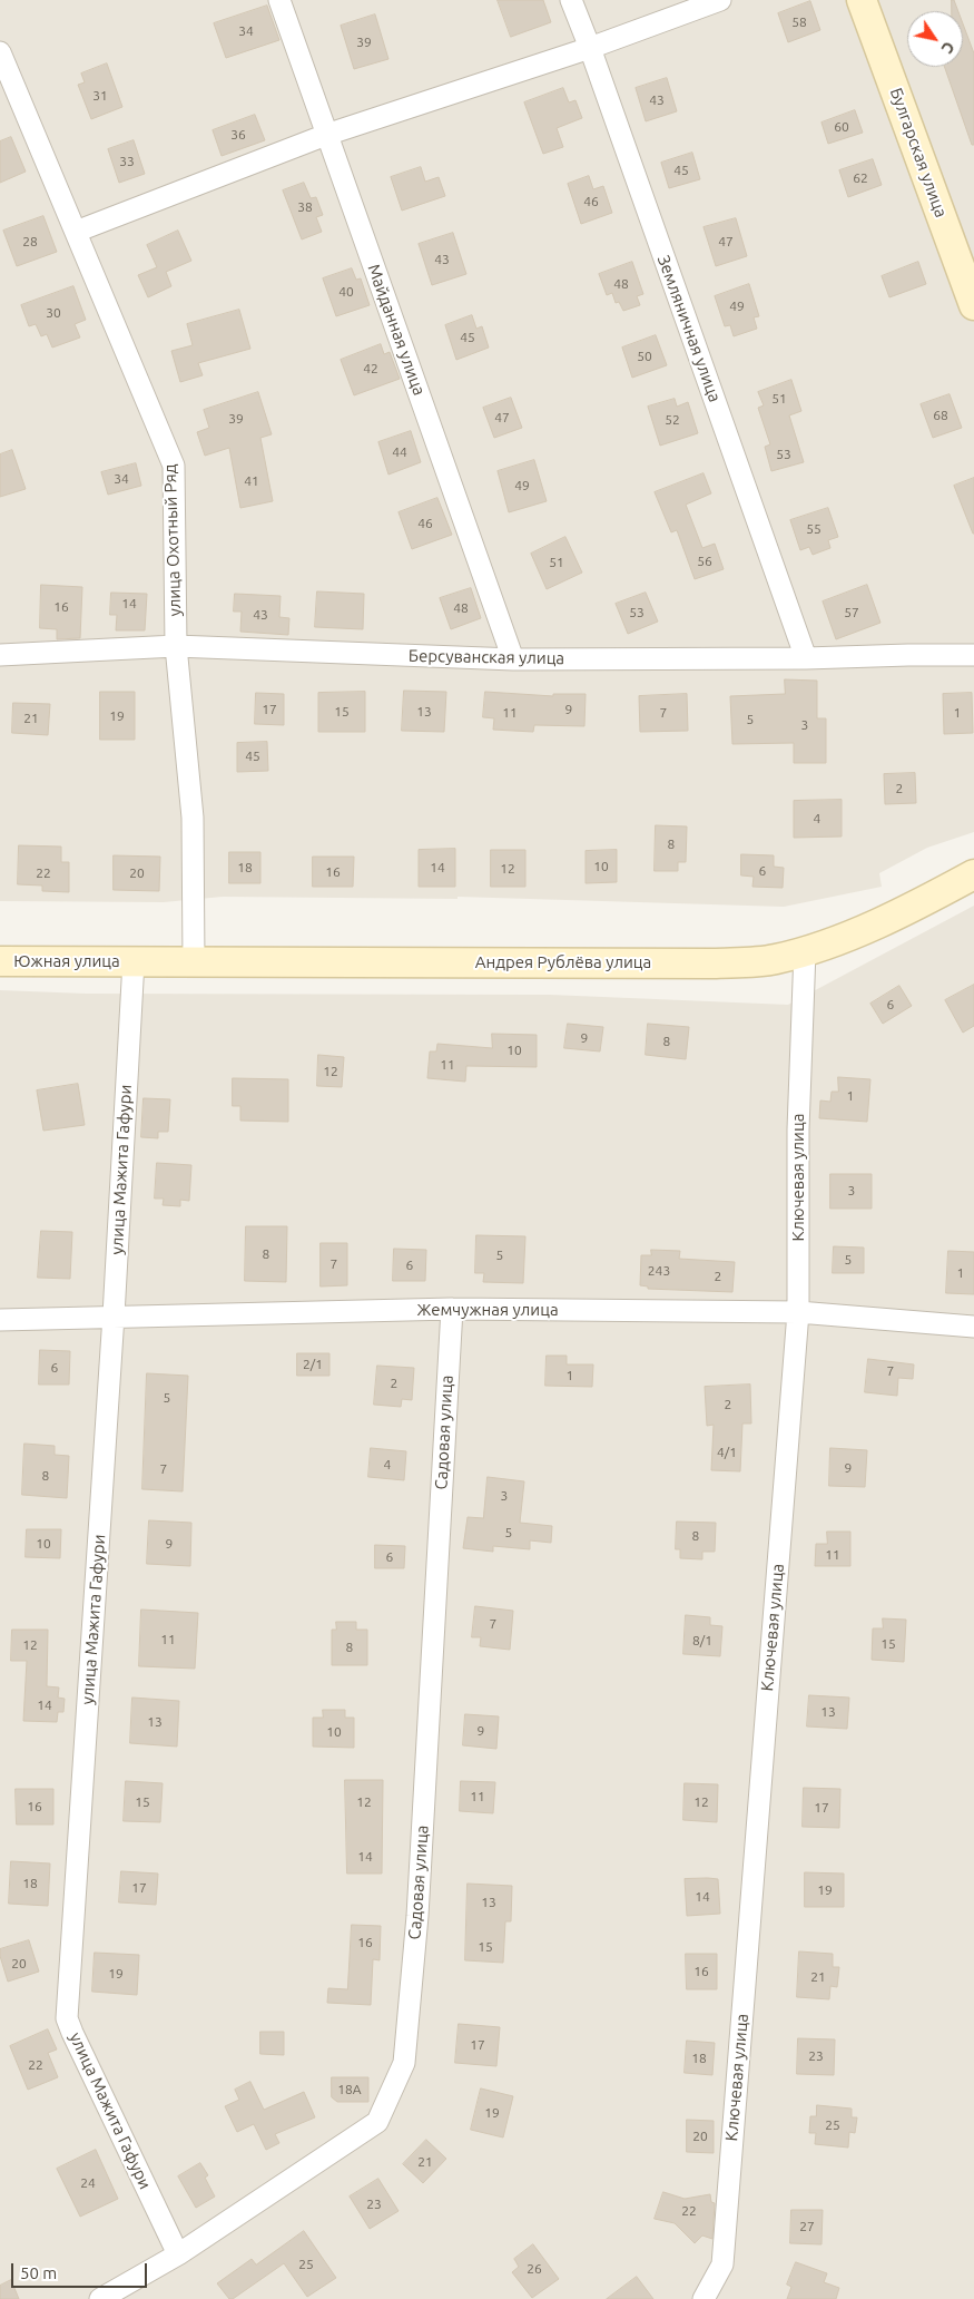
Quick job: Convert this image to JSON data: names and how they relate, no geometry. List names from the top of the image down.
{
  "streets": {
    "street": [
      "Булгарская улица",
      "Земляничная улица",
      "Майданная улица",
      "улица Охотный Ряд",
      "Берсуванская улица",
      "Южная улица",
      "Андрея Рублёва улица",
      "улица Мажита Гафури",
      "Ключевая улица",
      "Жемчужная улица",
      "Садовая улица"
    ]
  },
  "crossings": [
    ["Земляничная улица", "Берсуванская улица"],
    ["Майданная улица", "Берсуванская улица"],
    ["улица Охотный Ряд", "Берсуванская улица"],
    ["улица Охотный Ряд", "Андрея Рублёва улица"],
    ["Южная улица", "Андрея Рублёва улица"],
    ["Южная улица", "улица Мажита Гафури"],
    ["Андрея Рублёва улица", "улица Мажита Гафури"],
    ["Андрея Рублёва улица", "Ключевая улица"],
    ["улица Мажита Гафури", "Жемчужная улица"],
    ["улица Мажита Гафури", "Садовая улица"],
    ["Ключевая улица", "Жемчужная улица"],
    ["Жемчужная улица", "Садовая улица"]
  ],
  "house_numbers": [
    "58",
    "34",
    "39",
    "31",
    "43",
    "60",
    "36",
    "33",
    "45",
    "62",
    "46",
    "38",
    "28",
    "47",
    "43",
    "48",
    "40",
    "49",
    "30",
    "45",
    "50",
    "42",
    "51",
    "68",
    "47",
    "39",
    "52",
    "44",
    "53",
    "34",
    "41",
    "49",
    "46",
    "55",
    "56",
    "51",
    "14",
    "16",
    "48",
    "53",
    "57",
    "43",
    "17",
    "9",
    "15",
    "13",
    "11",
    "7",
    "1",
    "19",
    "21",
    "5",
    "3",
    "45",
    "2",
    "4",
    "8",
    "10",
    "18",
    "14",
    "12",
    "6",
    "16",
    "22",
    "20",
    "6",
    "9",
    "8",
    "10",
    "11",
    "12",
    "1",
    "3",
    "8",
    "5",
    "5",
    "7",
    "6",
    "243",
    "1",
    "2",
    "2/1",
    "6",
    "7",
    "1",
    "2",
    "5",
    "2",
    "4/1",
    "4",
    "9",
    "7",
    "8",
    "3",
    "5",
    "8",
    "10",
    "9",
    "11",
    "6",
    "7",
    "11",
    "8/1",
    "15",
    "12",
    "8",
    "14",
    "13",
    "13",
    "9",
    "10",
    "11",
    "15",
    "12",
    "12",
    "16",
    "17",
    "14",
    "18",
    "17",
    "19",
    "14",
    "13",
    "16",
    "15",
    "20",
    "16",
    "19",
    "21",
    "17",
    "23",
    "18",
    "22",
    "18А",
    "19",
    "25",
    "20",
    "21",
    "24",
    "23",
    "22",
    "27",
    "25",
    "26"
  ],
  "scale_bar": "50 m",
  "north": "bottom right"
}
